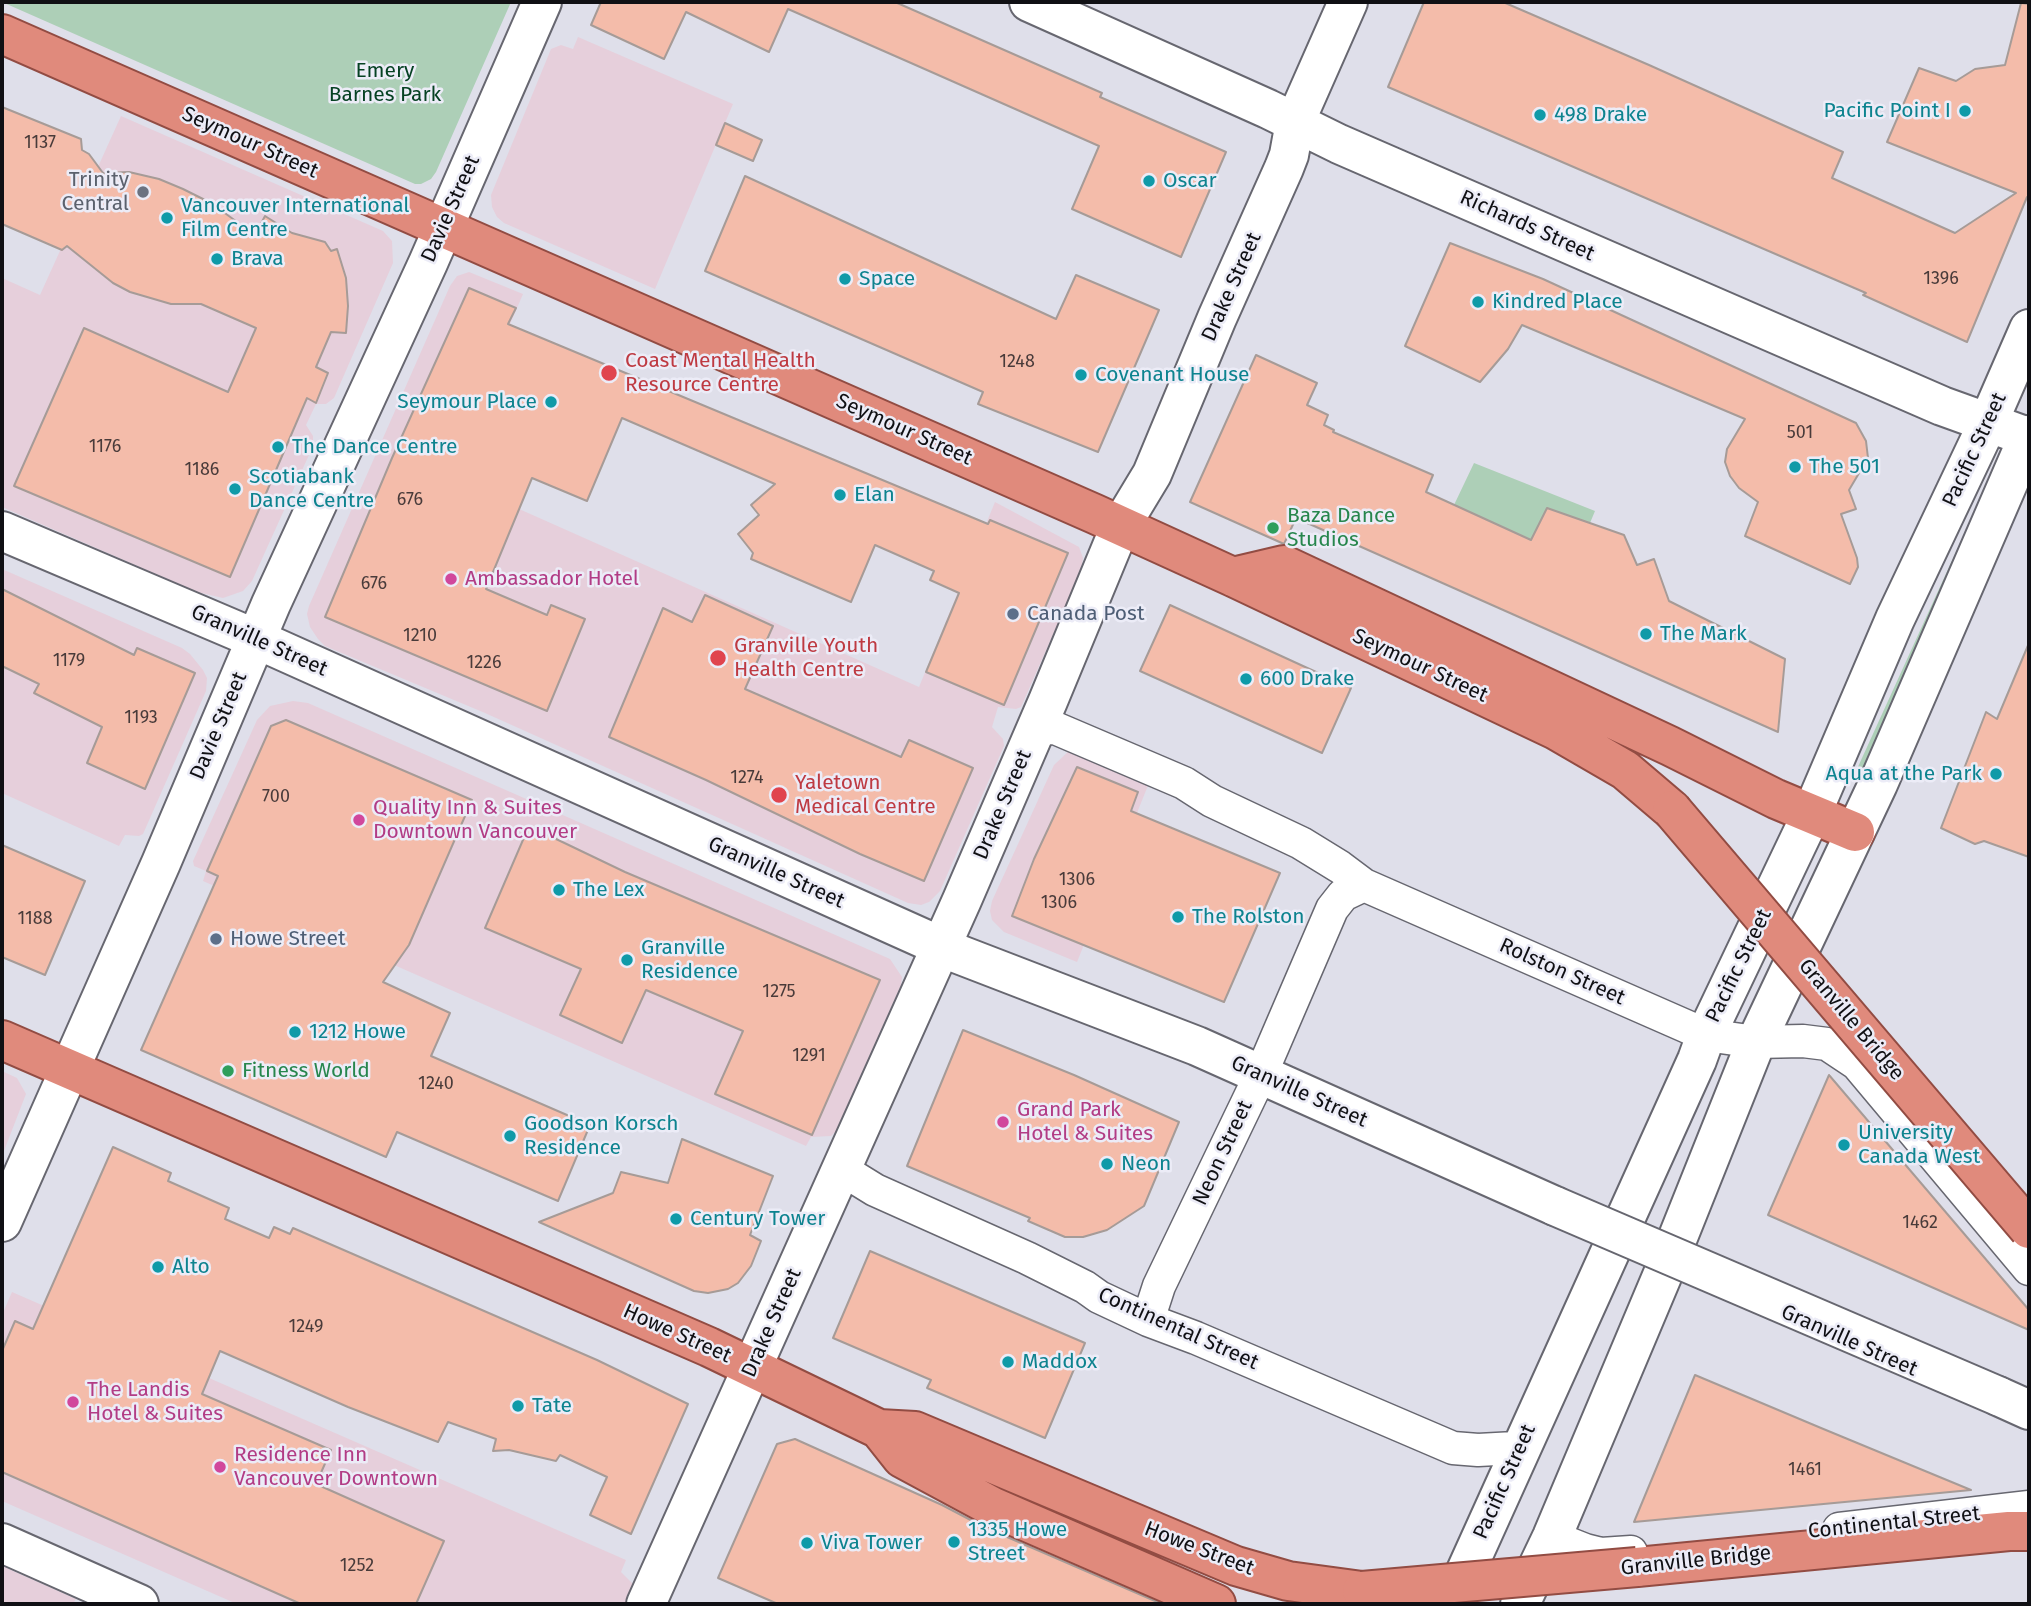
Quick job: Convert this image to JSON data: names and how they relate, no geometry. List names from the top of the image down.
{
  "streets": {
    "highway": ["Seymour Street", "Granville Bridge", "Howe Street"],
    "main road": [
      "Davie Street",
      "Richards Street",
      "Drake Street",
      "Pacific Street",
      "Granville Street"
    ],
    "street": ["Rolston Street", "Neon Street", "Continental Street"]
  },
  "crossings": [
    ["Seymour Street", "Davie Street"],
    ["Seymour Street", "Drake Street"],
    ["Seymour Street", "Granville Bridge"],
    ["Davie Street", "Granville Street"],
    ["Davie Street", "Howe Street"],
    ["Richards Street", "Drake Street"],
    ["Richards Street", "Pacific Street"],
    ["Drake Street", "Granville Street"],
    ["Drake Street", "Rolston Street"],
    ["Drake Street", "Continental Street"],
    ["Drake Street", "Howe Street"],
    ["Pacific Street", "Granville Street"],
    ["Pacific Street", "Rolston Street"],
    ["Pacific Street", "Continental Street"],
    ["Granville Street", "Neon Street"],
    ["Rolston Street", "Neon Street"],
    ["Granville Bridge", "Howe Street"],
    ["Neon Street", "Continental Street"]
  ],
  "parks": ["Emery Barnes Park"],
  "places": [
    "Pacific Point I",
    "498 Drake",
    "Oscar",
    "Trinity Central",
    "Vancouver International Film Centre",
    "Brava",
    "Space",
    "Kindred Place",
    "Coast Mental Health Resource Centre",
    "Covenant House",
    "Seymour Place",
    "The Dance Centre",
    "The 501",
    "Scotiabank Dance Centre",
    "Elan",
    "Baza Dance Studios",
    "Ambassador Hotel",
    "Canada Post",
    "The Mark",
    "Granville Youth Health Centre",
    "600 Drake",
    "Aqua at the Park",
    "Yaletown Medical Centre",
    "Quality Inn & Suites Downtown Vancouver",
    "The Lex",
    "The Rolston",
    "Howe Street",
    "Granville Residence",
    "1212 Howe",
    "Fitness World",
    "Grand Park Hotel & Suites",
    "Goodson Korsch Residence",
    "University Canada West",
    "Neon",
    "Century Tower",
    "Alto",
    "Maddox",
    "The Landis Hotel & Suites",
    "Tate",
    "Residence Inn Vancouver Downtown",
    "1335 Howe Street",
    "Viva Tower"
  ],
  "house_numbers": [
    "1137",
    "1396",
    "1248",
    "501",
    "1176",
    "1186",
    "676",
    "676",
    "1210",
    "1179",
    "1226",
    "1193",
    "1274",
    "700",
    "1306",
    "1306",
    "1188",
    "1275",
    "1291",
    "1240",
    "1462",
    "1249",
    "1461",
    "1252"
  ]
}
